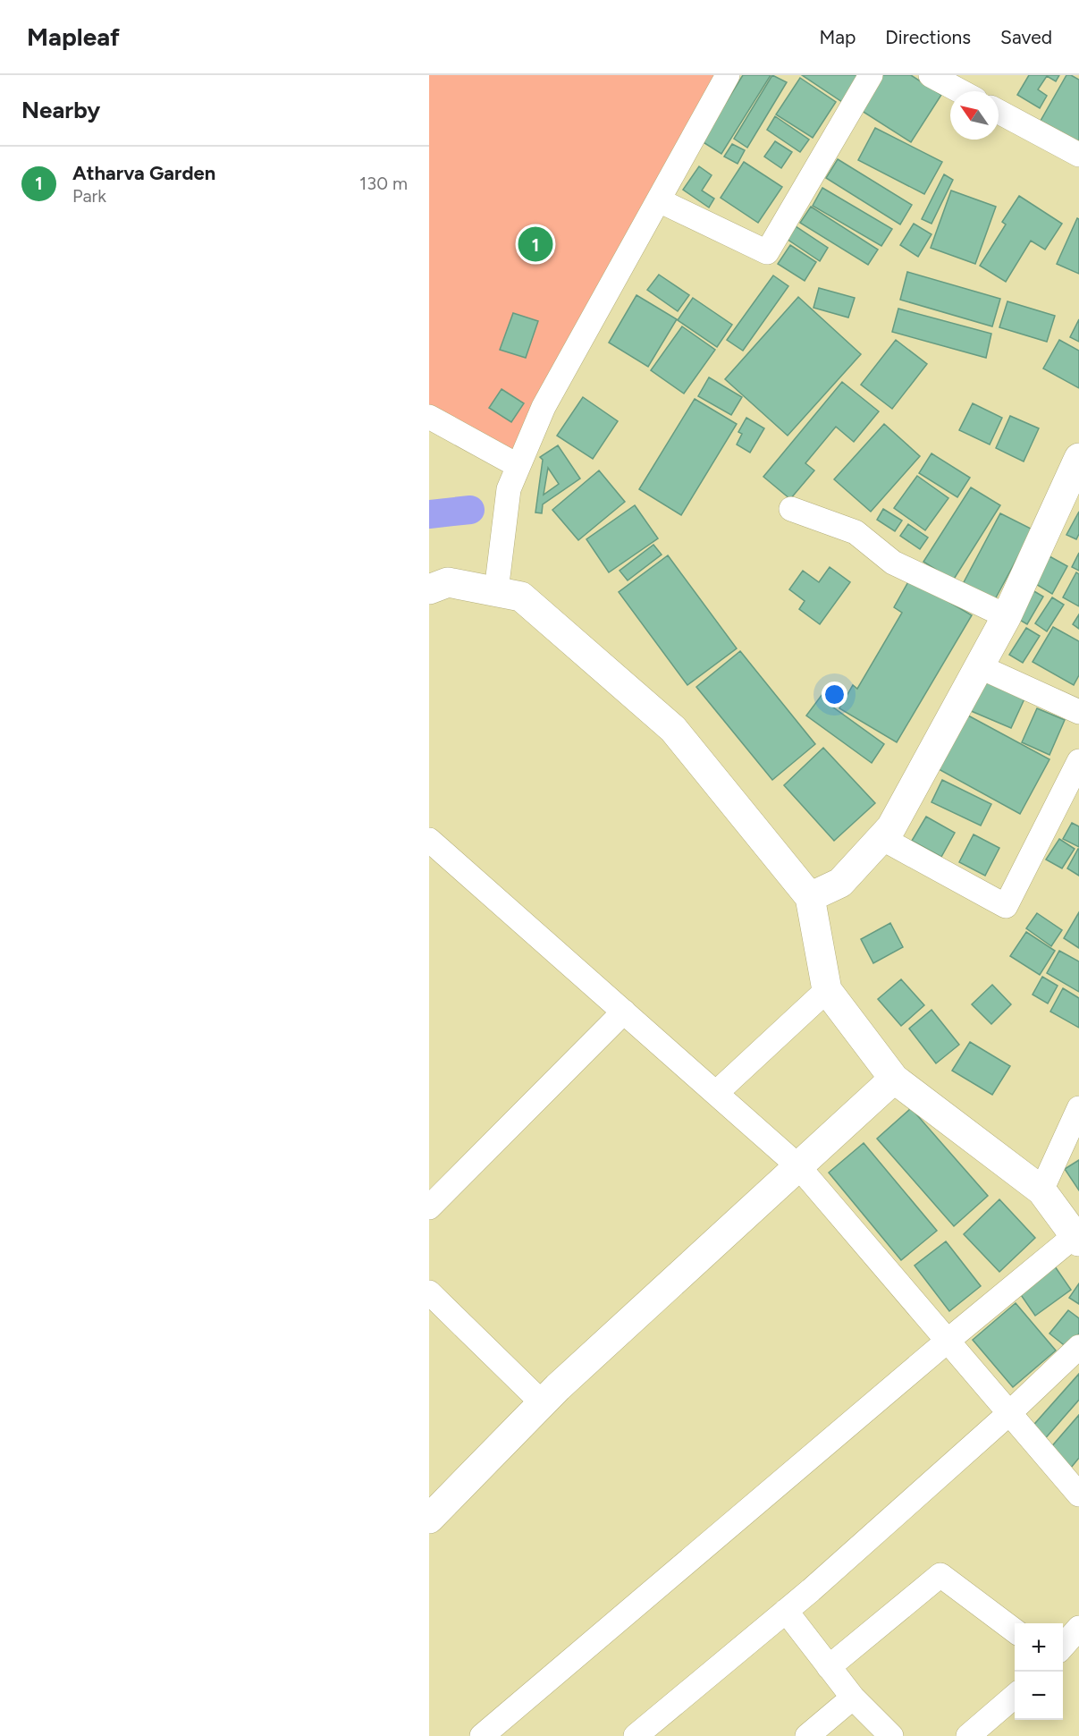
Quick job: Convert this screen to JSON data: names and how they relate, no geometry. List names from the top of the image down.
{
  "north": "top left",
  "page": {
    "header": "Mapleaf",
    "nav": ["Map", "Directions", "Saved"],
    "heading": "Nearby",
    "list": [
      {
        "mark": "1",
        "name": "Atharva Garden",
        "note": "Park",
        "value": "130 m"
      }
    ],
    "pins": "1",
    "map_buttons": ["+", "−"]
  }
}
